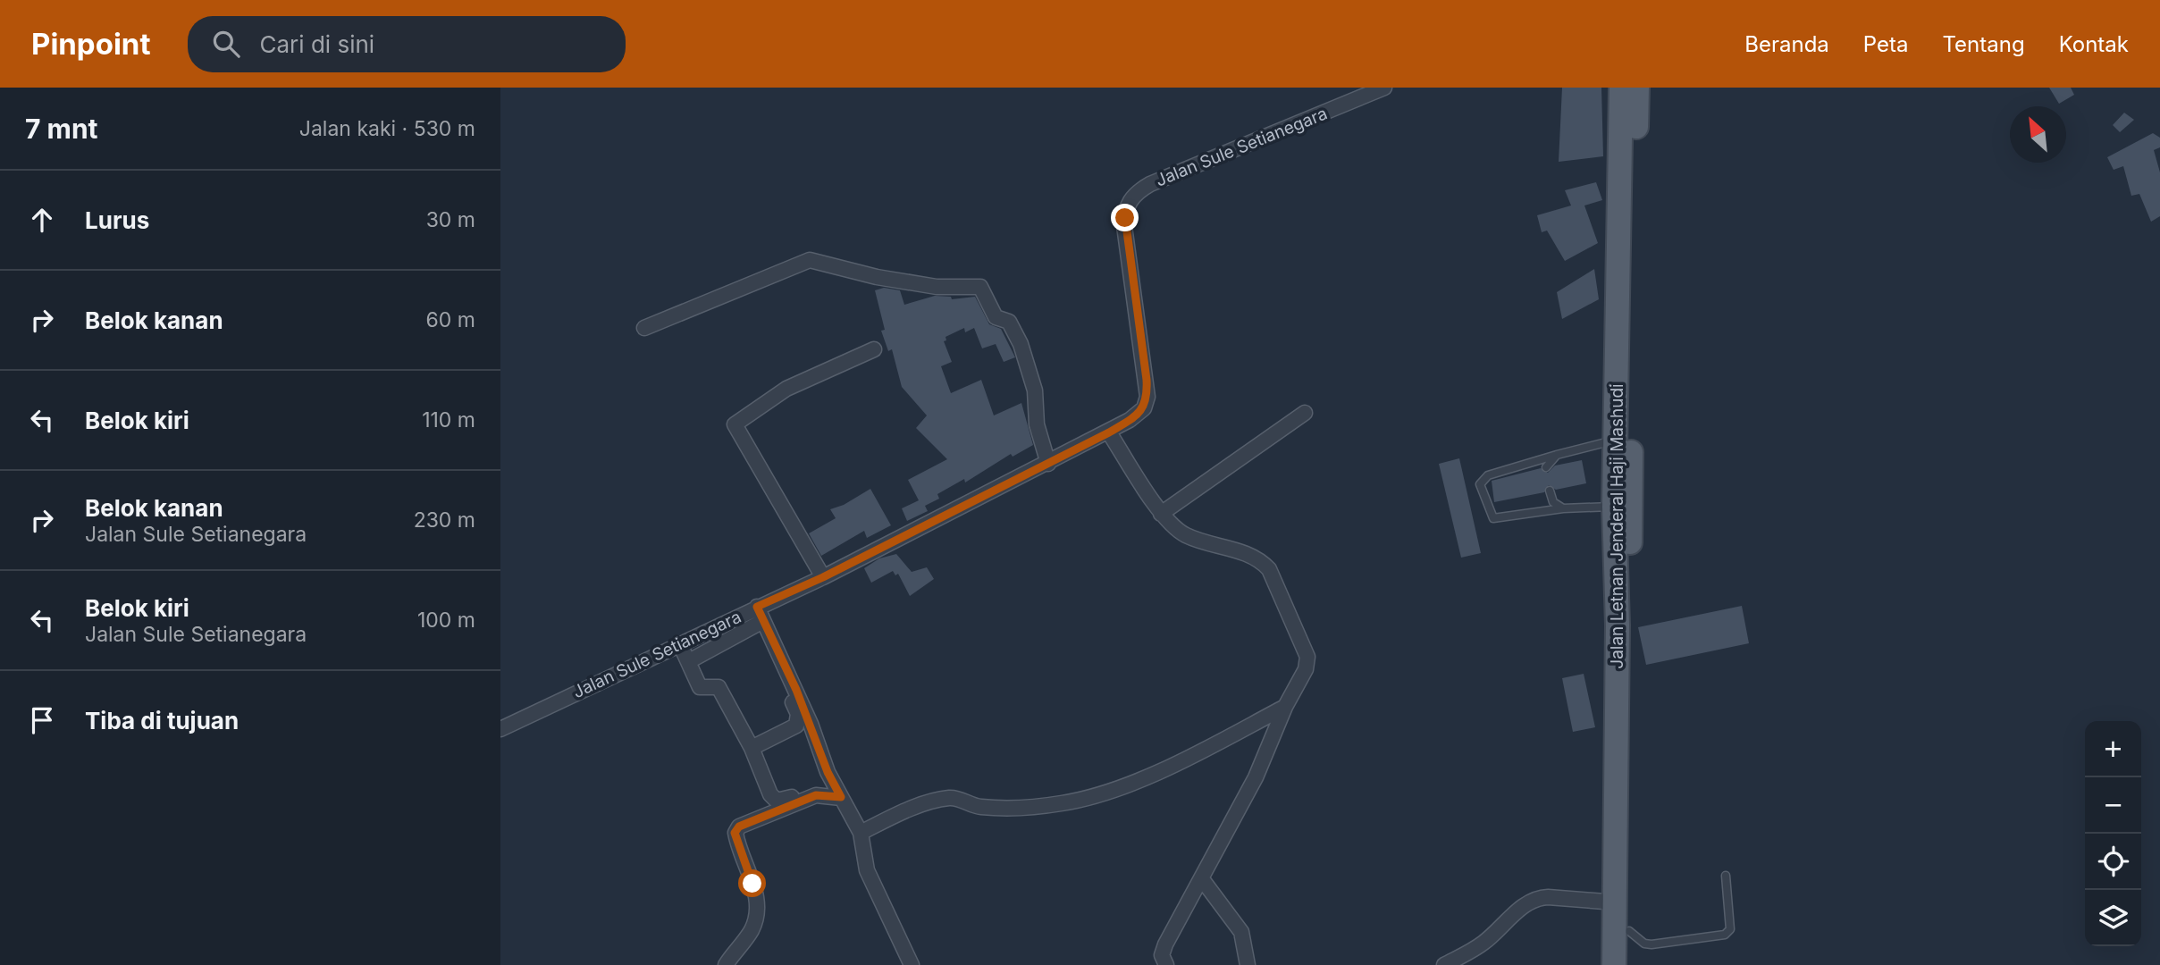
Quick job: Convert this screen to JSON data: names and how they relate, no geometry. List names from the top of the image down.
{
  "streets": {
    "main road": ["Jalan Letnan Jenderal Haji Mashudi"],
    "street": ["Jalan Sule Setianegara"]
  },
  "north": "top left",
  "page": {
    "header": "Pinpoint",
    "search": "Cari di sini",
    "nav": [
      "Beranda",
      "Peta",
      "Tentang",
      "Kontak"
    ],
    "heading": ["7 mnt", "Jalan kaki · 530 m"],
    "list": [
      ["Lurus", "30 m"],
      ["Belok kanan", "60 m"],
      ["Belok kiri", "110 m"],
      ["Belok kanan", "Jalan Sule Setianegara", "230 m"],
      ["Belok kiri", "Jalan Sule Setianegara", "100 m"],
      "Tiba di tujuan"
    ],
    "map_buttons": ["+", "−"]
  }
}
